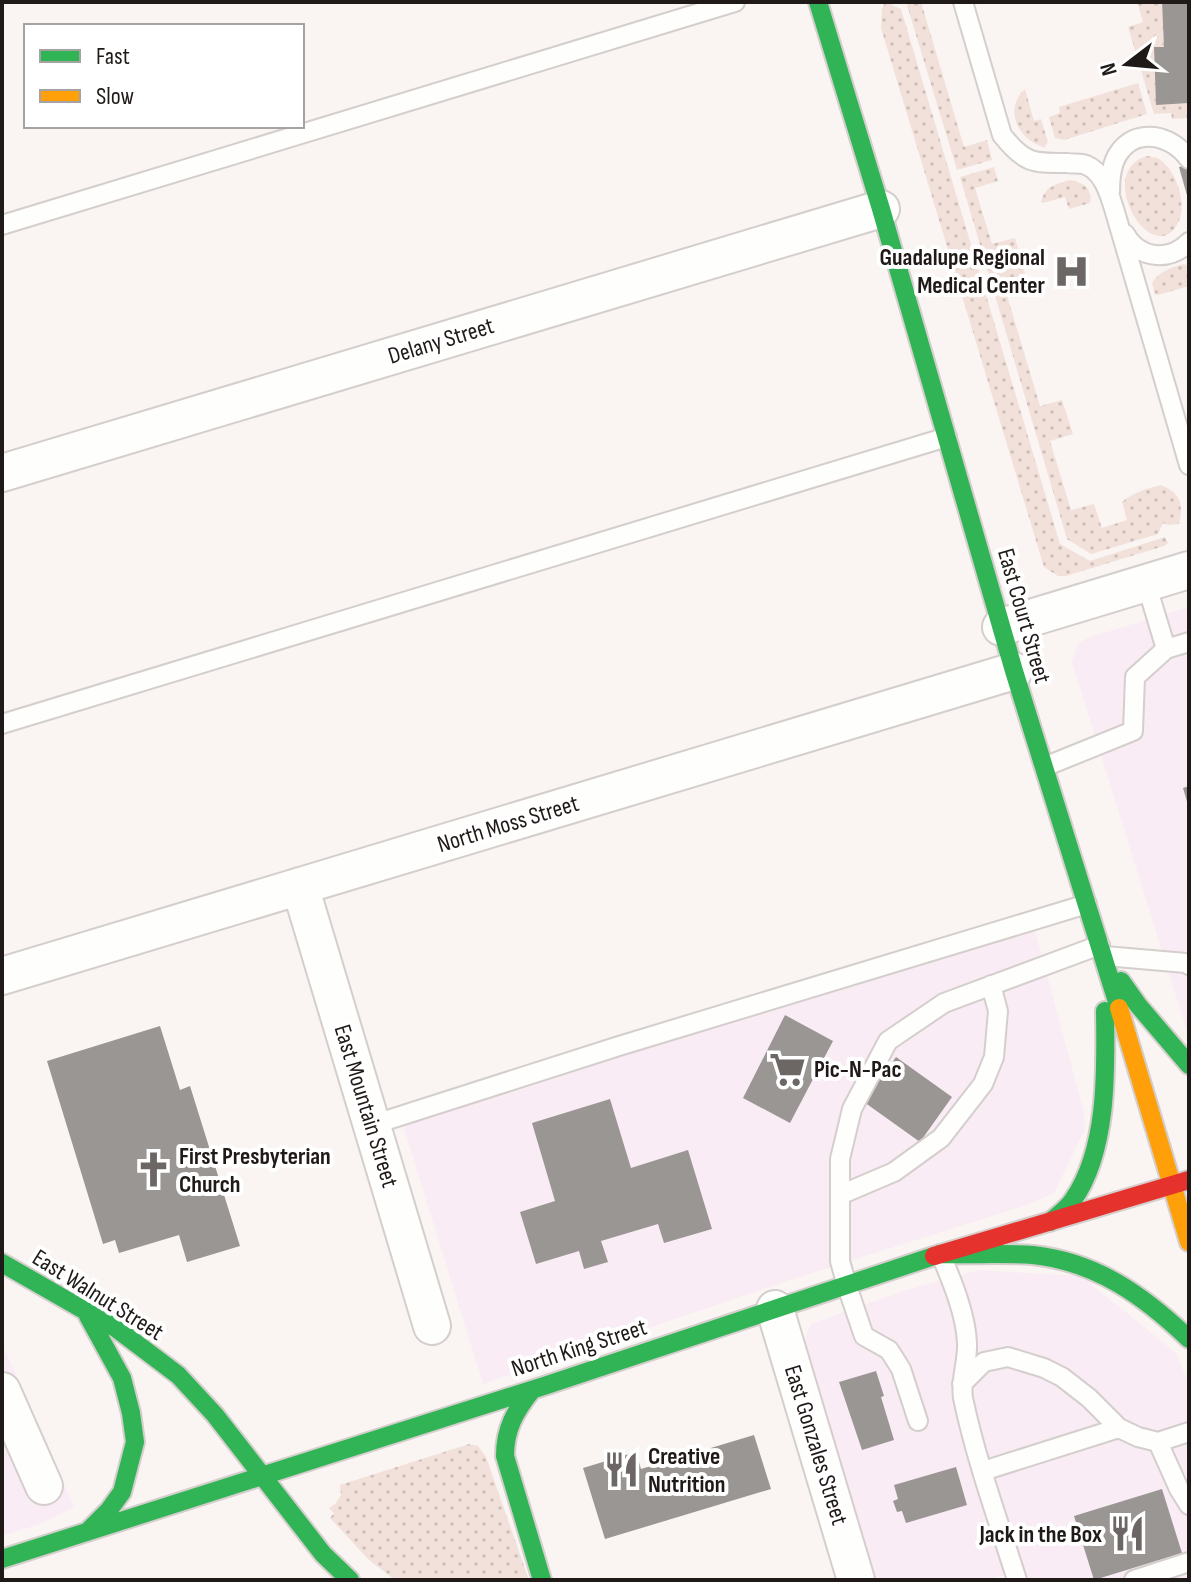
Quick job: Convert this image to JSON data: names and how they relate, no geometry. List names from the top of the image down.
{
  "streets": {
    "main road": ["East Court Street", "East Walnut Street", "North King Street"],
    "street": [
      "Delany Street",
      "North Moss Street",
      "East Mountain Street",
      "East Gonzales Street"
    ]
  },
  "crossings": [
    ["Delany Street", "East Court Street"],
    ["East Court Street", "North Moss Street"],
    ["East Court Street", "North King Street"],
    ["North Moss Street", "East Mountain Street"],
    ["East Walnut Street", "North King Street"],
    ["North King Street", "East Gonzales Street"]
  ],
  "places": {
    "hospital": ["Guadalupe Regional Medical Center"],
    "supermarket": ["Pic-N-Pac"],
    "church": ["First Presbyterian Church"],
    "restaurant": ["Creative Nutrition", "Jack in the Box"]
  },
  "legend": ["Fast", "Slow"],
  "north": "left"
}
